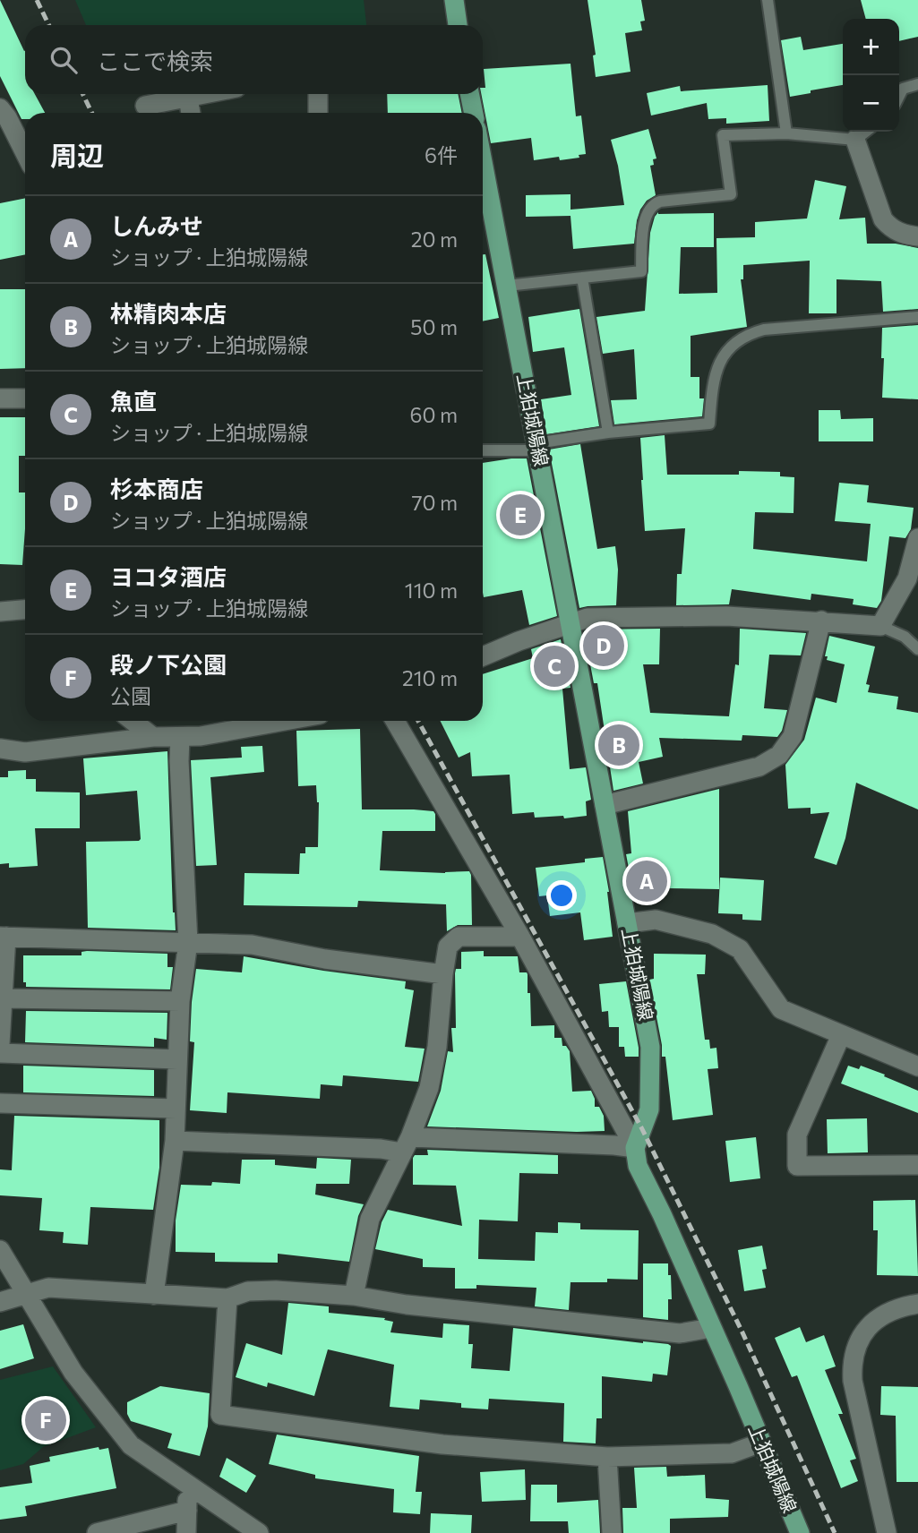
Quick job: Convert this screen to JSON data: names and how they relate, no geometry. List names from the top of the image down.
{
  "streets": {
    "main road": ["上狛城陽線"]
  },
  "page": {
    "map_buttons": ["+", "−"],
    "search": "ここで検索",
    "heading": ["周辺", "6件"],
    "list": [
      {
        "mark": "A",
        "name": "しんみせ",
        "note": "ショップ · 上狛城陽線",
        "value": "20 m"
      },
      {
        "mark": "B",
        "name": "林精肉本店",
        "note": "ショップ · 上狛城陽線",
        "value": "50 m"
      },
      {
        "mark": "C",
        "name": "魚直",
        "note": "ショップ · 上狛城陽線",
        "value": "60 m"
      },
      {
        "mark": "D",
        "name": "杉本商店",
        "note": "ショップ · 上狛城陽線",
        "value": "70 m"
      },
      {
        "mark": "E",
        "name": "ヨコタ酒店",
        "note": "ショップ · 上狛城陽線",
        "value": "110 m"
      },
      {
        "mark": "F",
        "name": "段ノ下公園",
        "note": "公園",
        "value": "210 m"
      }
    ],
    "pins": [
      "E",
      "D",
      "C",
      "B",
      "A",
      "F"
    ]
  }
}
